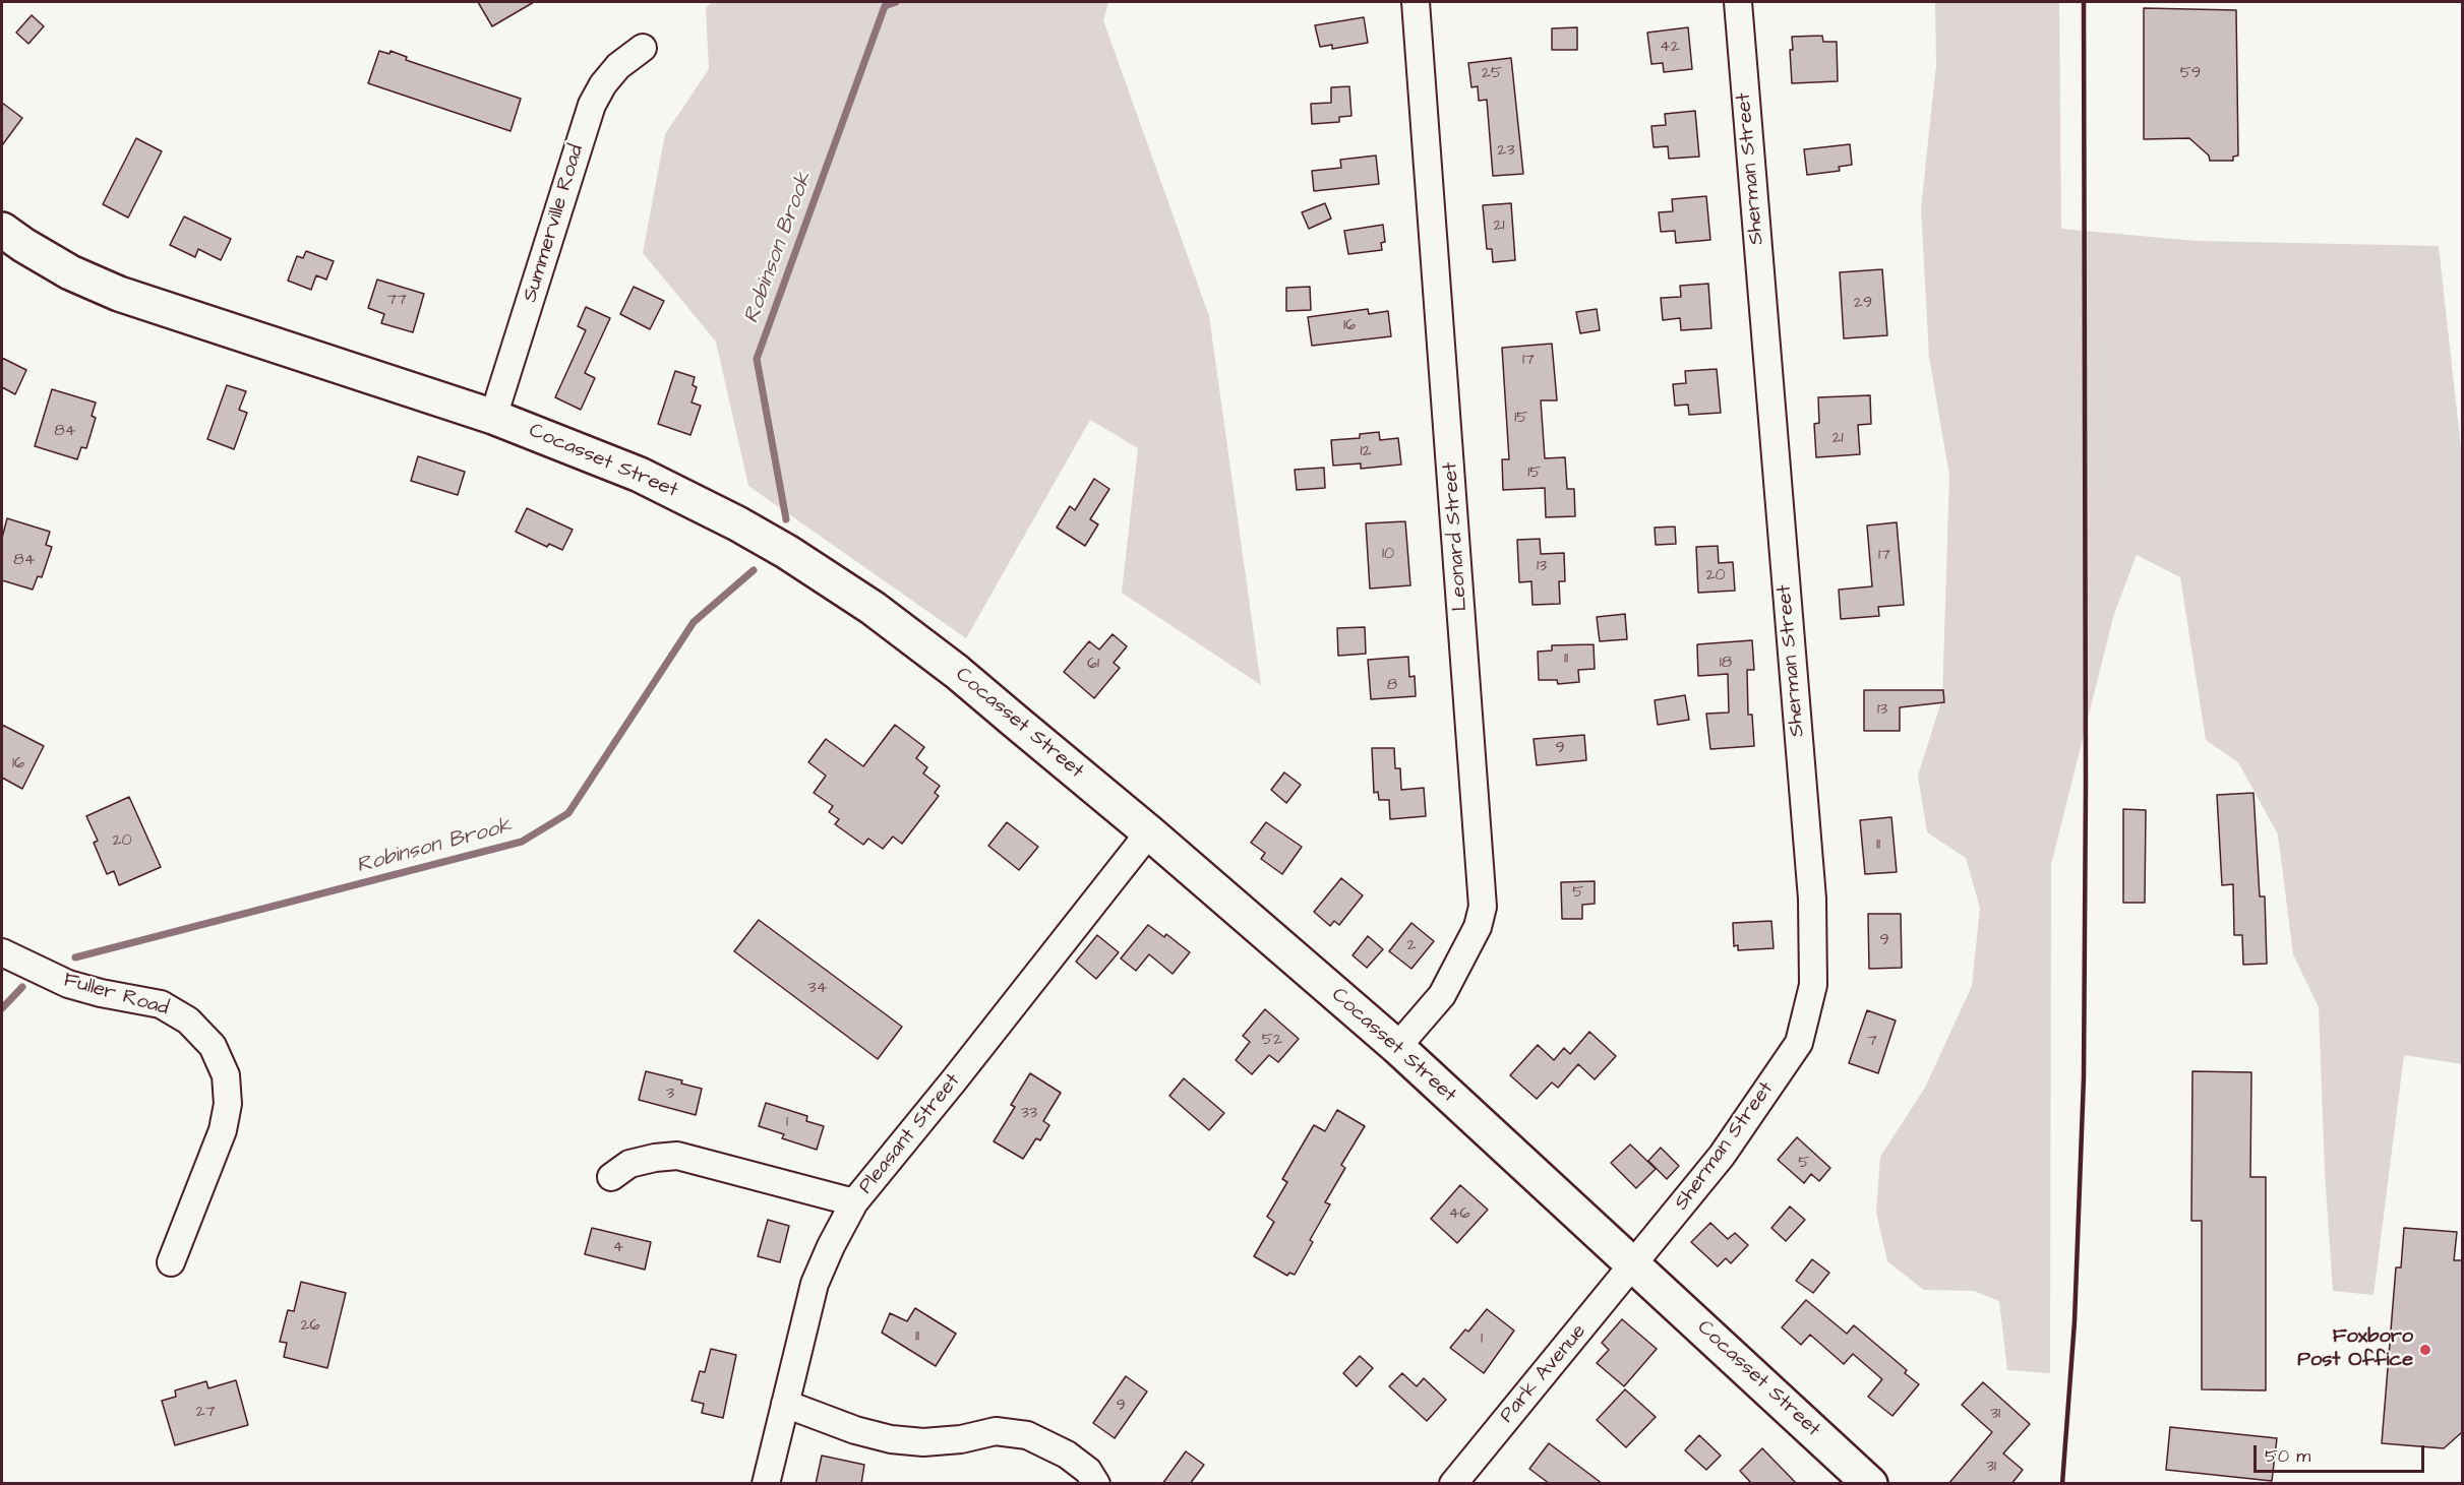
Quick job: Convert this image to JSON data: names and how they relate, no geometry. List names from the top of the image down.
{
  "streets": {
    "main road": ["Cocasset Street"],
    "street": [
      "Sherman Street",
      "Summerville Road",
      "Leonard Street",
      "Fuller Road",
      "Pleasant Street",
      "Park Avenue"
    ]
  },
  "crossings": [
    ["Sherman Street", "Cocasset Street"],
    ["Sherman Street", "Park Avenue"],
    ["Summerville Road", "Cocasset Street"],
    ["Cocasset Street", "Leonard Street"],
    ["Cocasset Street", "Pleasant Street"],
    ["Cocasset Street", "Park Avenue"]
  ],
  "water": ["Robinson Brook"],
  "places": ["Foxboro Post Office"],
  "house_numbers": [
    "42",
    "25",
    "59",
    "23",
    "21",
    "77",
    "29",
    "16",
    "17",
    "15",
    "84",
    "21",
    "12",
    "15",
    "10",
    "17",
    "84",
    "13",
    "20",
    "11",
    "18",
    "61",
    "8",
    "13",
    "9",
    "16",
    "20",
    "11",
    "5",
    "9",
    "2",
    "34",
    "52",
    "7",
    "3",
    "33",
    "1",
    "5",
    "46",
    "4",
    "26",
    "11",
    "1",
    "9",
    "27",
    "31",
    "31"
  ],
  "scale_bar": "50 m"
}
